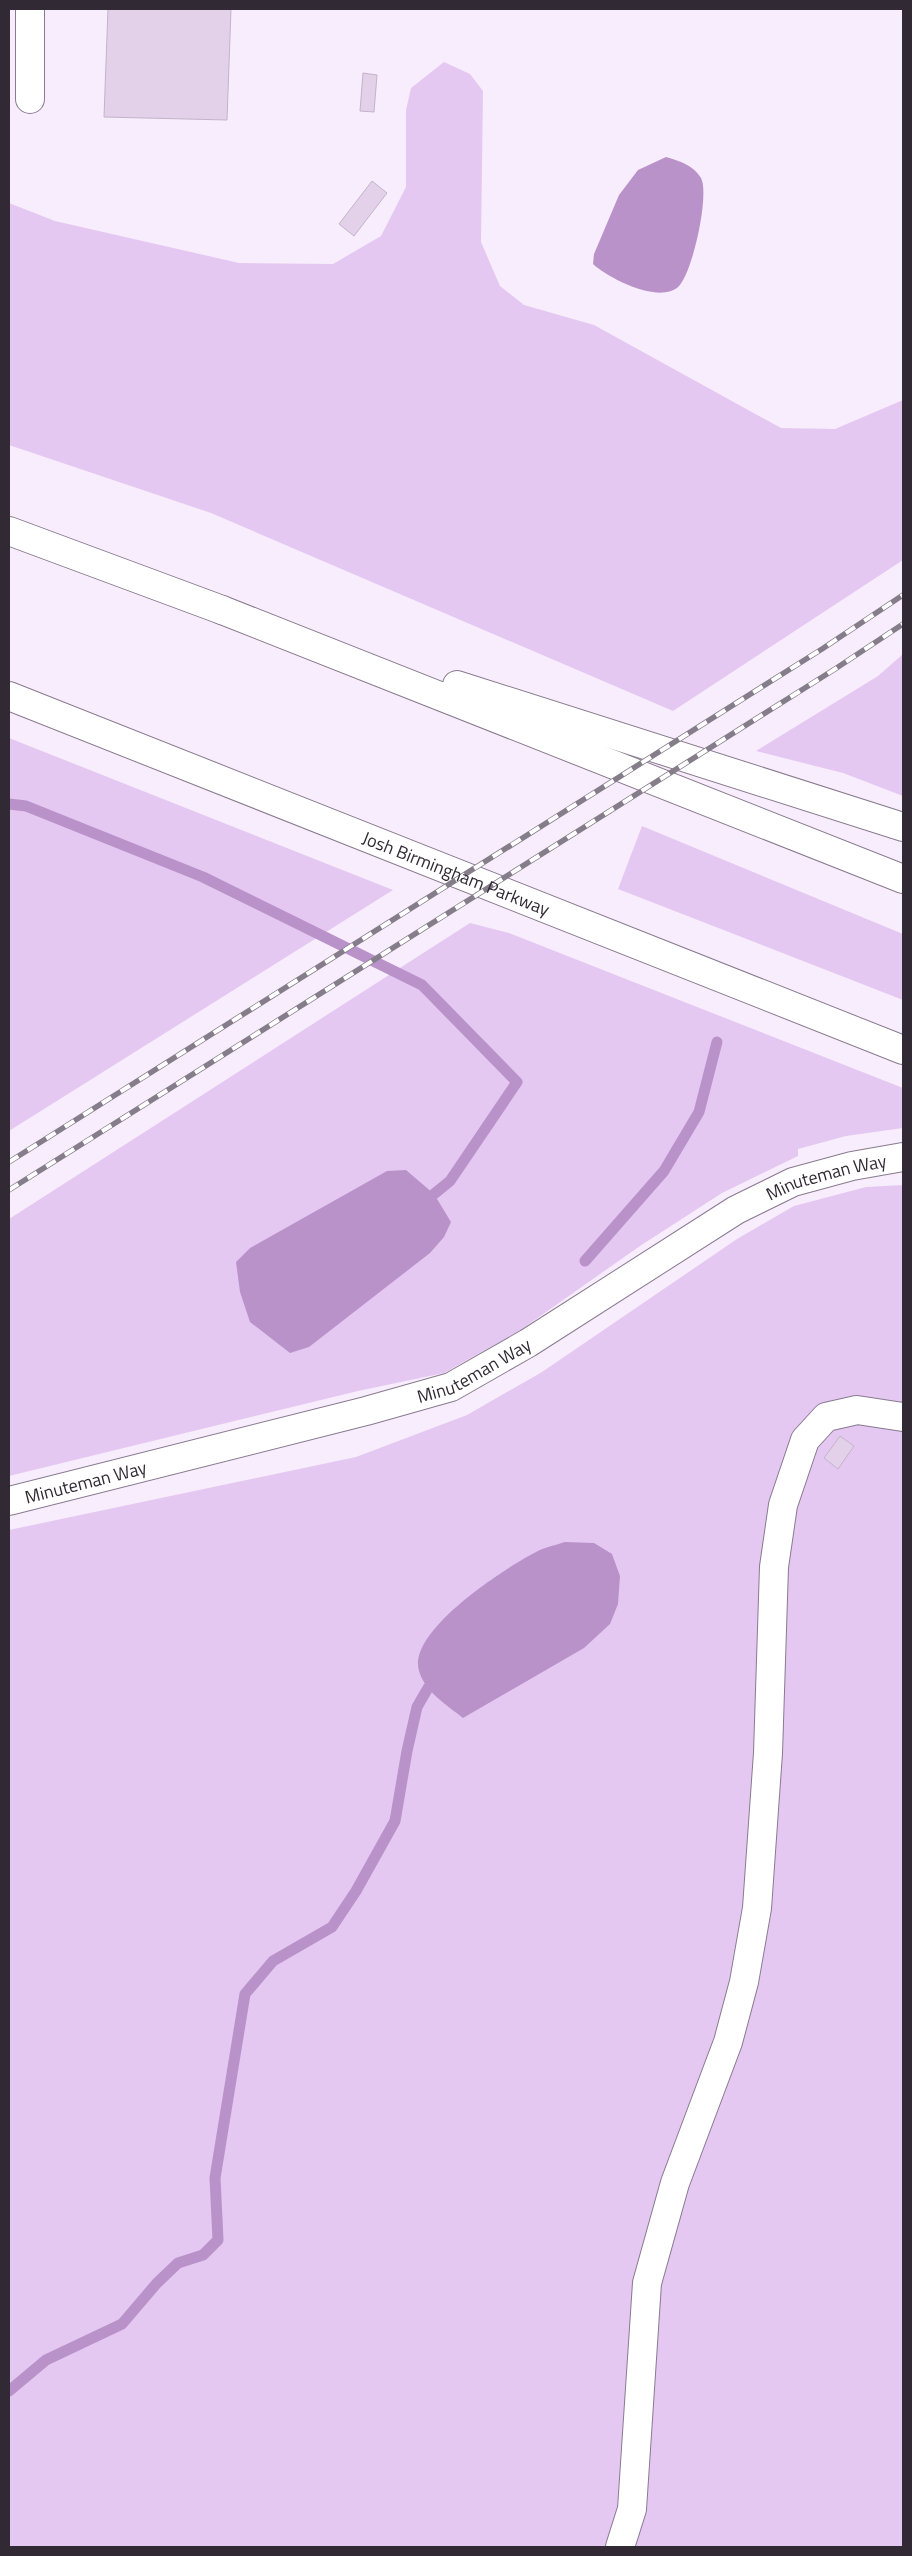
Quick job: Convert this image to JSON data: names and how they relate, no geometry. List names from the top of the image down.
{
  "streets": {
    "main road": ["Josh Birmingham Parkway", "Minuteman Way"]
  }
}
